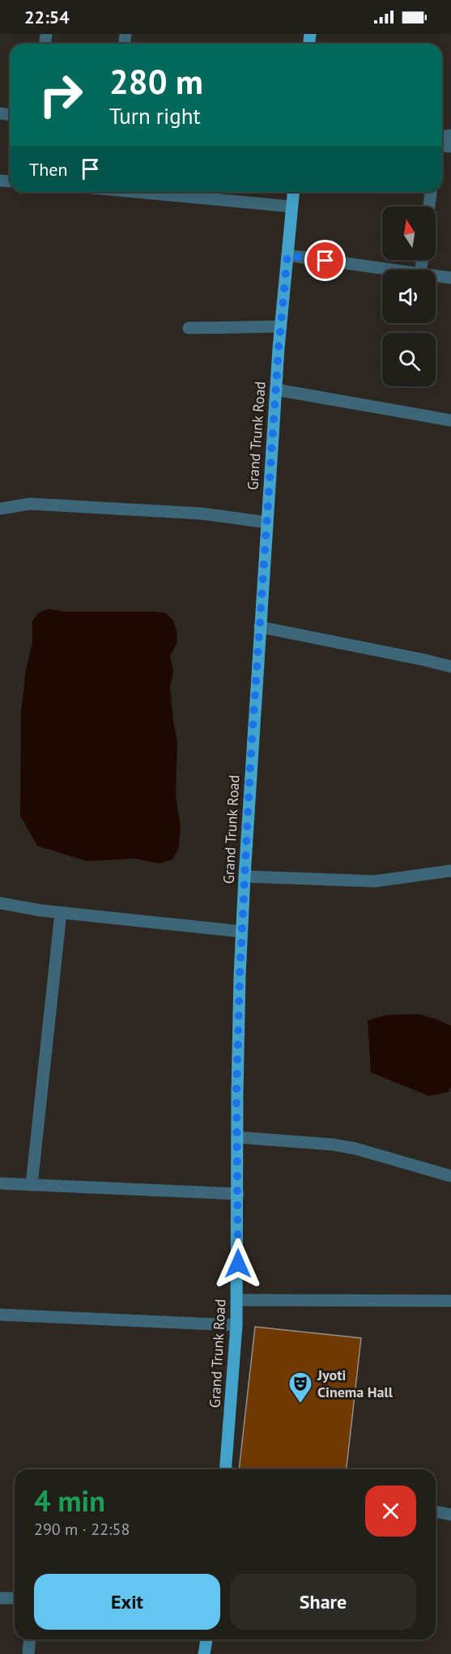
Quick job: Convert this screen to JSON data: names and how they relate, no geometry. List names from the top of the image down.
{
  "streets": {
    "main road": ["Grand Trunk Road"]
  },
  "places": {
    "theatre": ["Jyoti Cinema Hall"]
  },
  "north": "top",
  "page": {
    "status": "22:54",
    "turn": ["280 m", "Turn right"],
    "then": "Then",
    "heading": ["4 min", "290 m · 22:58"],
    "buttons": ["Exit", "Share"]
  }
}
